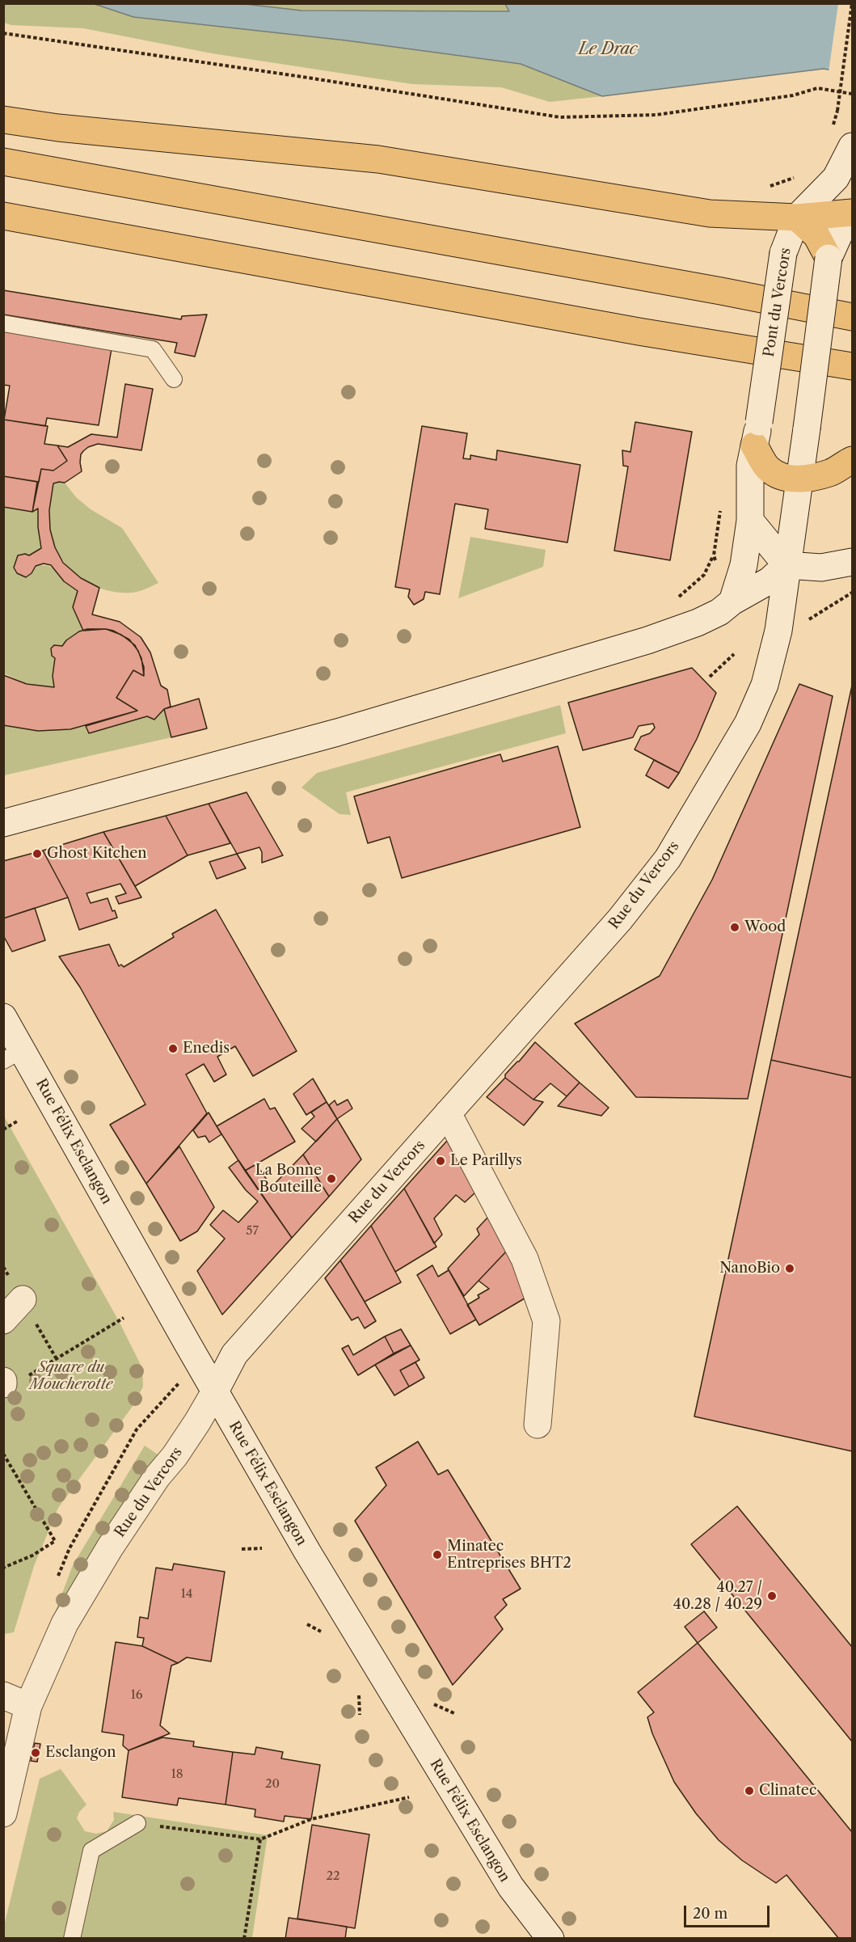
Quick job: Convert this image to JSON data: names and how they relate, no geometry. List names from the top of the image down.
{
  "streets": {
    "street": ["Pont du Vercors", "Rue du Vercors", "Rue Félix Esclangon"]
  },
  "crossings": [
    ["Rue du Vercors", "Rue Félix Esclangon"]
  ],
  "water": ["Le Drac"],
  "parks": ["Square du Moucherotte"],
  "places": [
    "Ghost Kitchen",
    "Wood",
    "Enedis",
    "Le Parillys",
    "La Bonne Bouteille",
    "NanoBio",
    "Minatec Entreprises BHT2",
    "40.27 / 40.28 / 40.29",
    "Esclangon",
    "Clinatec"
  ],
  "house_numbers": [
    "57",
    "14",
    "16",
    "18",
    "20",
    "22"
  ],
  "scale_bar": "20 m"
}
